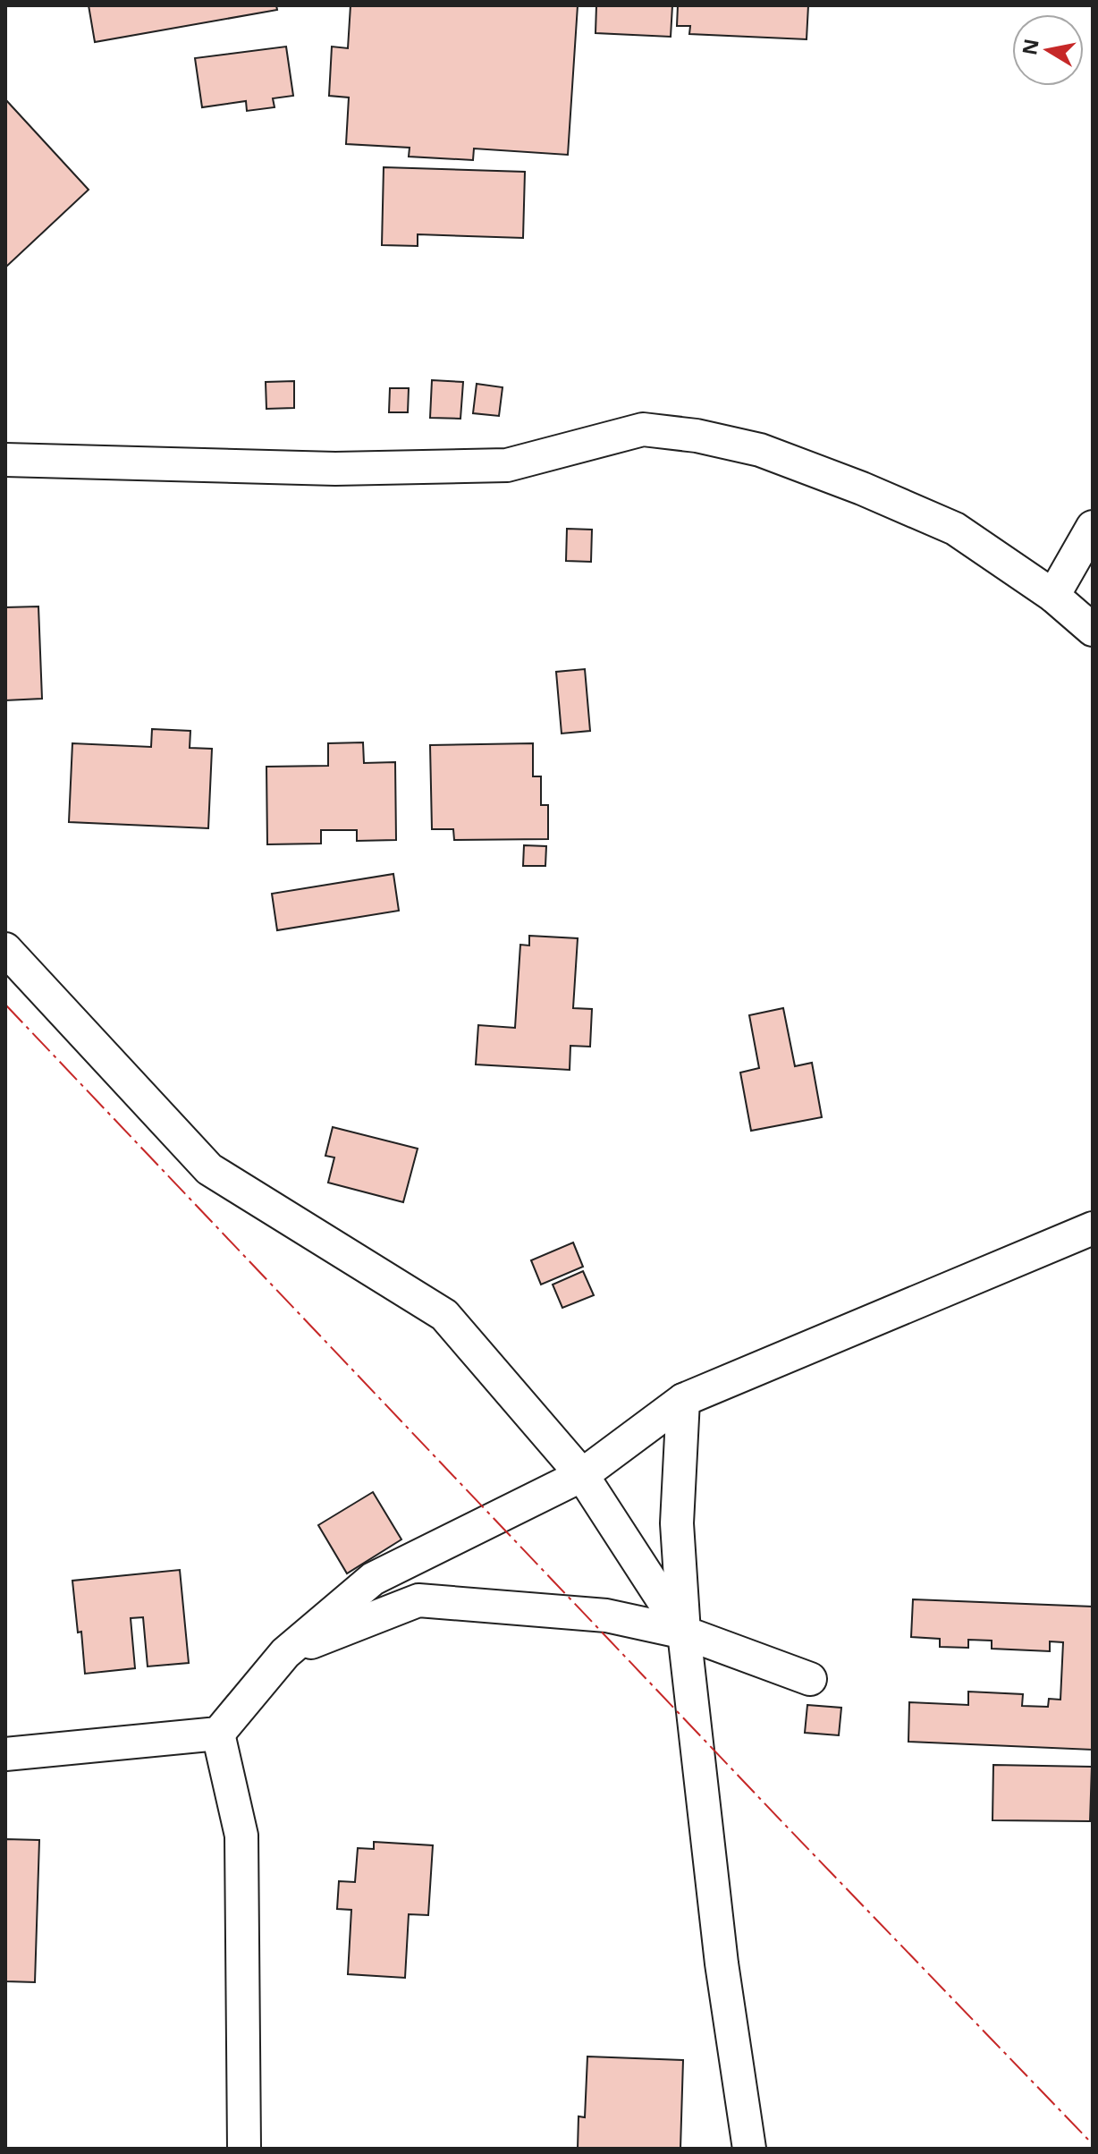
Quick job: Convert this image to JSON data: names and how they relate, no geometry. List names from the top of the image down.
{
  "north": "left"
}
